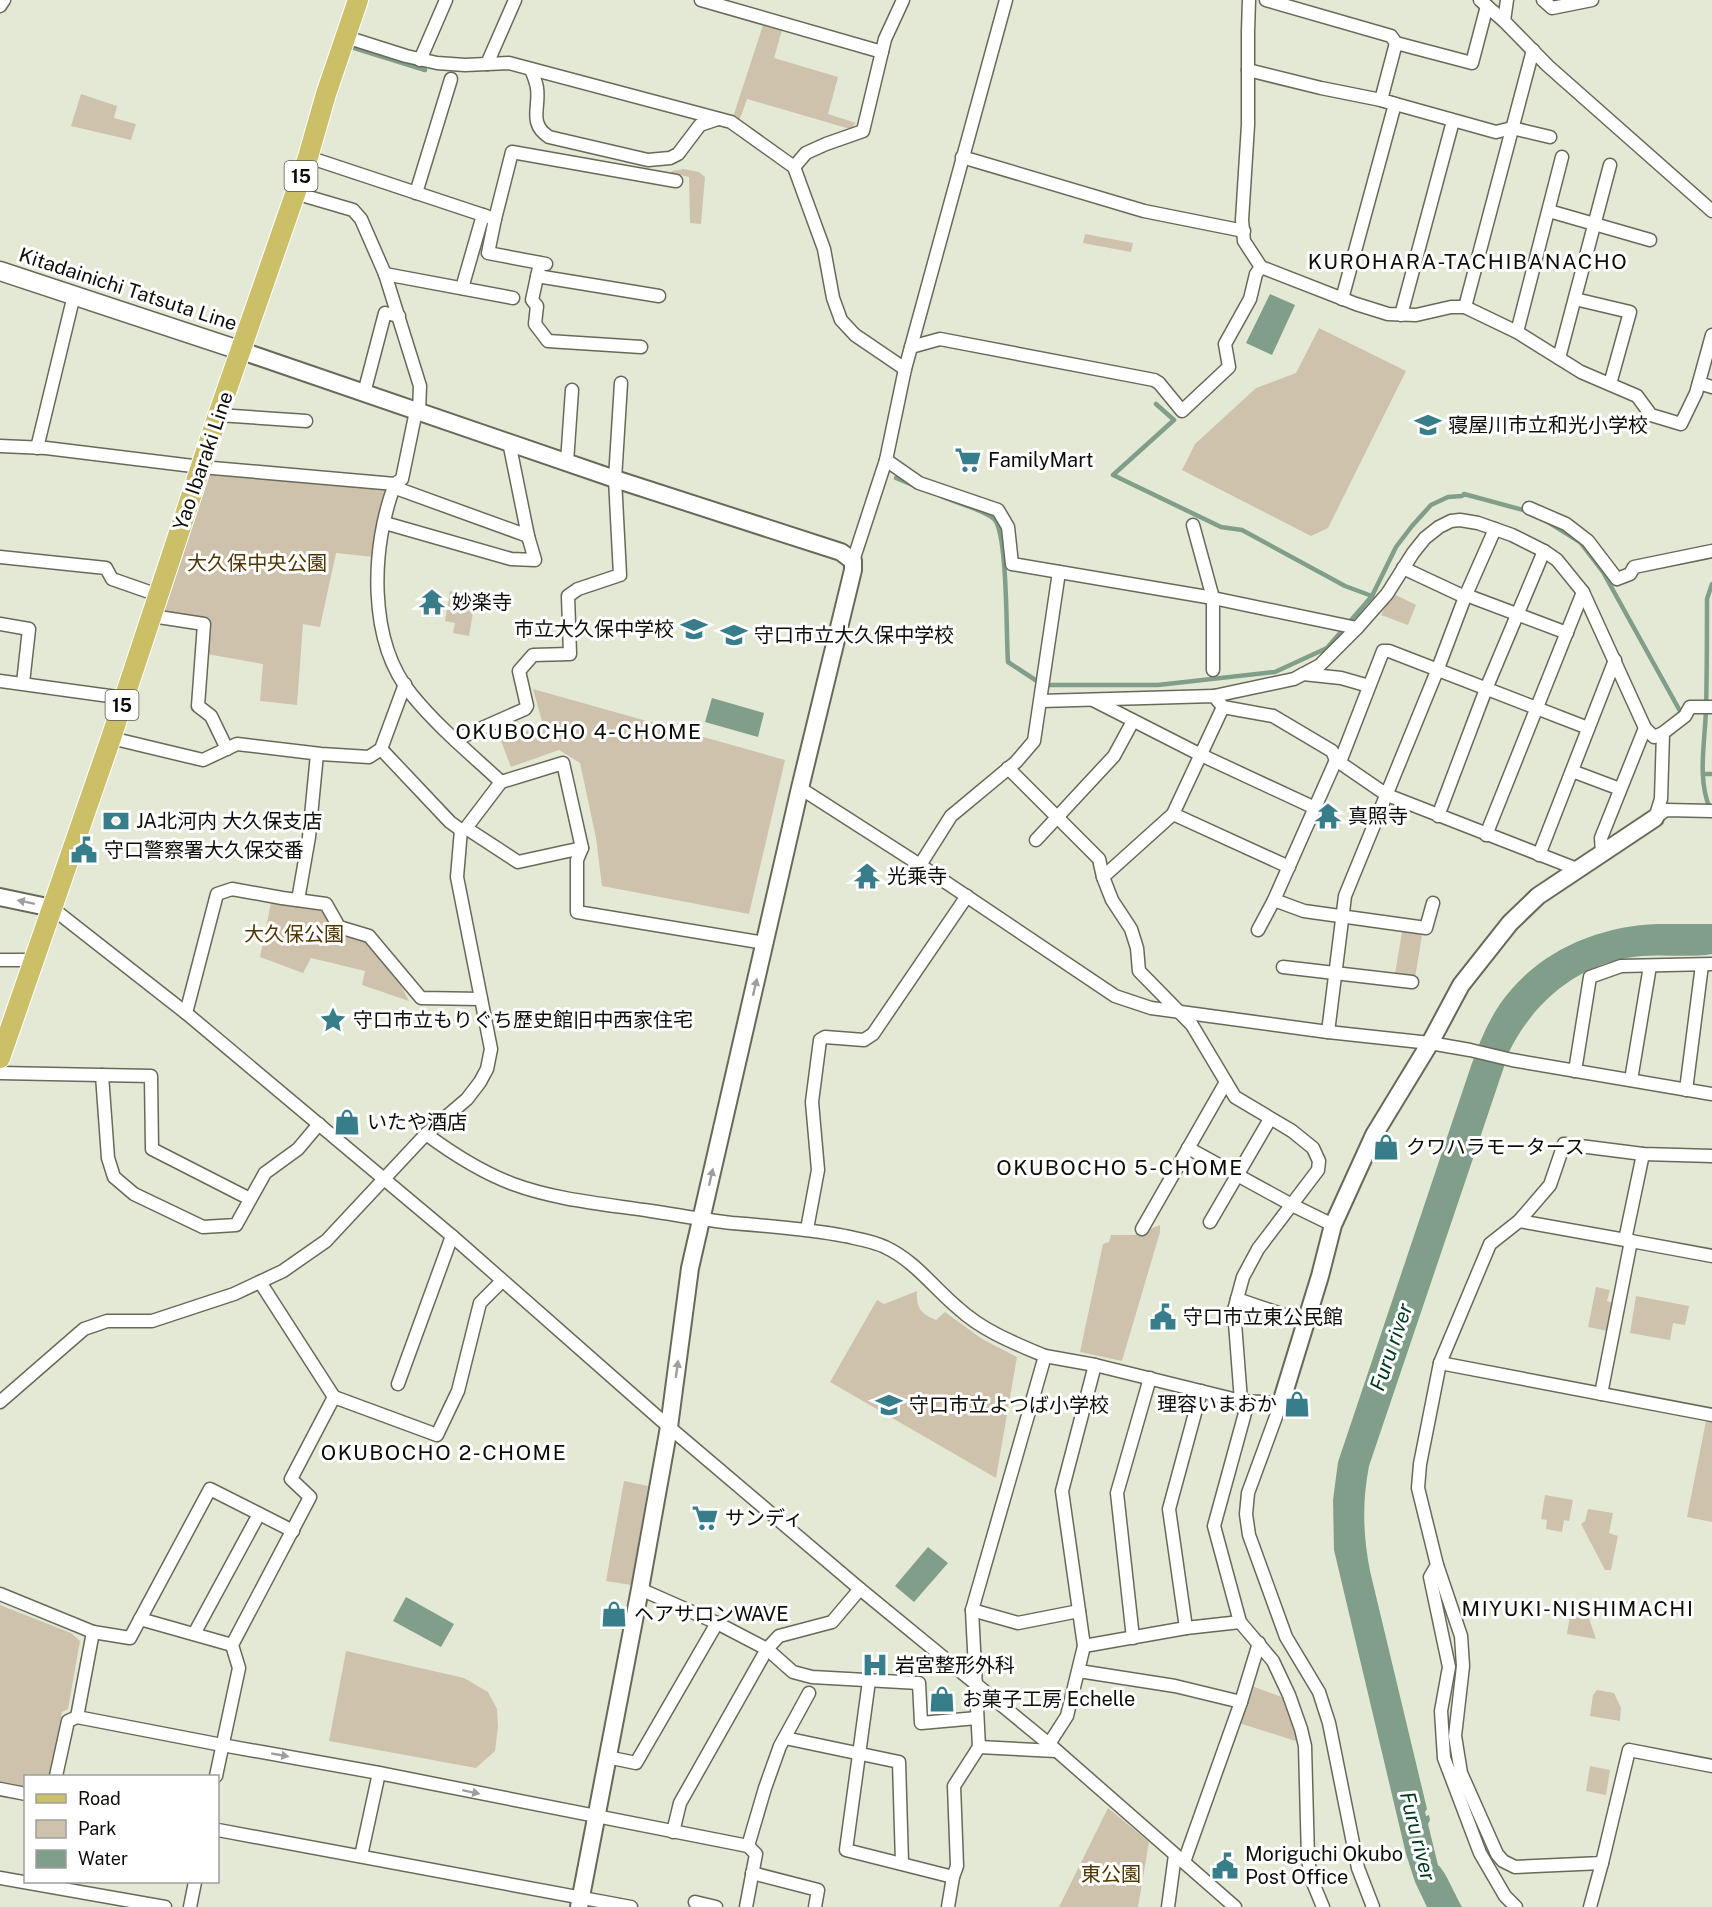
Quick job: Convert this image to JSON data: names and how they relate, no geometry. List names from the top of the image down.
{
  "streets": {
    "main road": ["15", "Kitadainichi Tatsuta Line", "Yao Ibaraki Line"]
  },
  "crossings": [
    ["Kitadainichi Tatsuta Line", "Yao Ibaraki Line"]
  ],
  "districts": [
    "KUROHARA-TACHIBANACHO",
    "OKUBOCHO 4-CHOME",
    "OKUBOCHO 5-CHOME",
    "OKUBOCHO 2-CHOME",
    "MIYUKI-NISHIMACHI"
  ],
  "water": ["Furu river"],
  "parks": ["大久保中央公園", "大久保公園", "東公園"],
  "places": {
    "school or university": [
      "寝屋川市立和光小学校",
      "市立大久保中学校",
      "守口市立大久保中学校",
      "守口市立よつば小学校"
    ],
    "supermarket": ["FamilyMart", "サンディ"],
    "temple": ["妙楽寺", "真照寺", "光乘寺"],
    "bank": ["JA北河内 大久保支店"],
    "public building": ["守口警察署大久保交番", "守口市立東公民館", "Moriguchi Okubo Post Office"],
    "place": ["守口市立もりぐち歴史館旧中西家住宅"],
    "shop": [
      "いたや酒店",
      "クワハラモータース",
      "理容いまおか",
      "ヘアサロンWAVE",
      "お菓子工房 Echelle"
    ],
    "hospital": ["岩宮整形外科"]
  },
  "legend": ["Road", "Park", "Water"]
}
